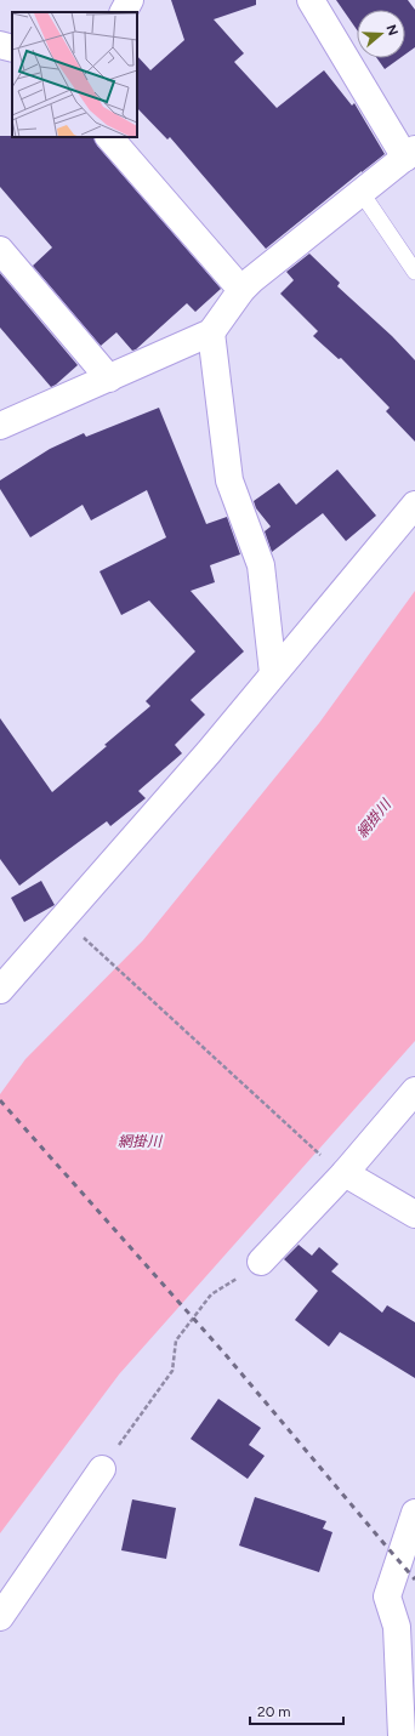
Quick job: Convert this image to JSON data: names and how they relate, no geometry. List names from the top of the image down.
{
  "water": ["網掛川"],
  "scale_bar": "20 m",
  "north": "right"
}
